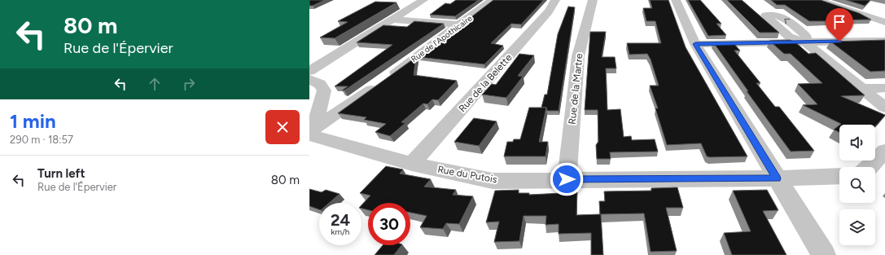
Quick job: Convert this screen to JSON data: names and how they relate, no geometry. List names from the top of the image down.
{
  "streets": {
    "street": [
      "Rue de l'Apothicaire",
      "Rue de la Belette",
      "Rue de la Martre",
      "Rue du Putois"
    ]
  },
  "crossings": [
    ["Rue de l'Apothicaire", "Rue du Putois"],
    ["Rue de la Belette", "Rue du Putois"],
    ["Rue de la Martre", "Rue du Putois"]
  ],
  "page": {
    "turn": ["80 m", "Rue de l'Épervier"],
    "heading": ["1 min", "290 m · 18:57"],
    "list": [
      {
        "name": "Turn left",
        "note": "Rue de l'Épervier",
        "value": "80 m"
      }
    ],
    "speed": "24 km/h",
    "limit": "30"
  }
}
